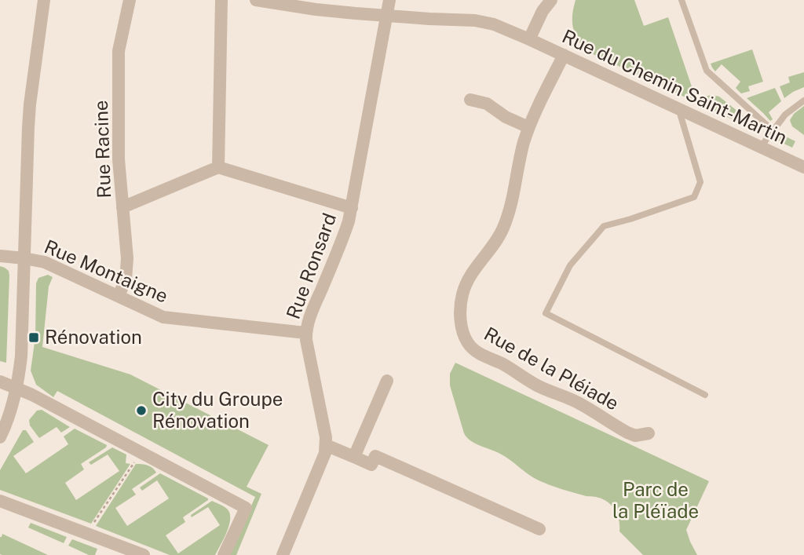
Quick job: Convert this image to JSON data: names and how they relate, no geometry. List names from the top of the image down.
{
  "streets": {
    "street": [
      "Rue du Chemin Saint-Martin",
      "Rue Racine",
      "Rue Ronsard",
      "Rue Montaigne",
      "Rue de la Pléiade"
    ]
  },
  "crossings": [
    ["Rue du Chemin Saint-Martin", "Rue Ronsard"],
    ["Rue du Chemin Saint-Martin", "Rue de la Pléiade"],
    ["Rue Racine", "Rue Montaigne"],
    ["Rue Ronsard", "Rue Montaigne"]
  ],
  "parks": ["Parc de la Pléïade"],
  "places": {
    "transit": ["Rénovation"],
    "other": ["City du Groupe Rénovation"]
  }
}
